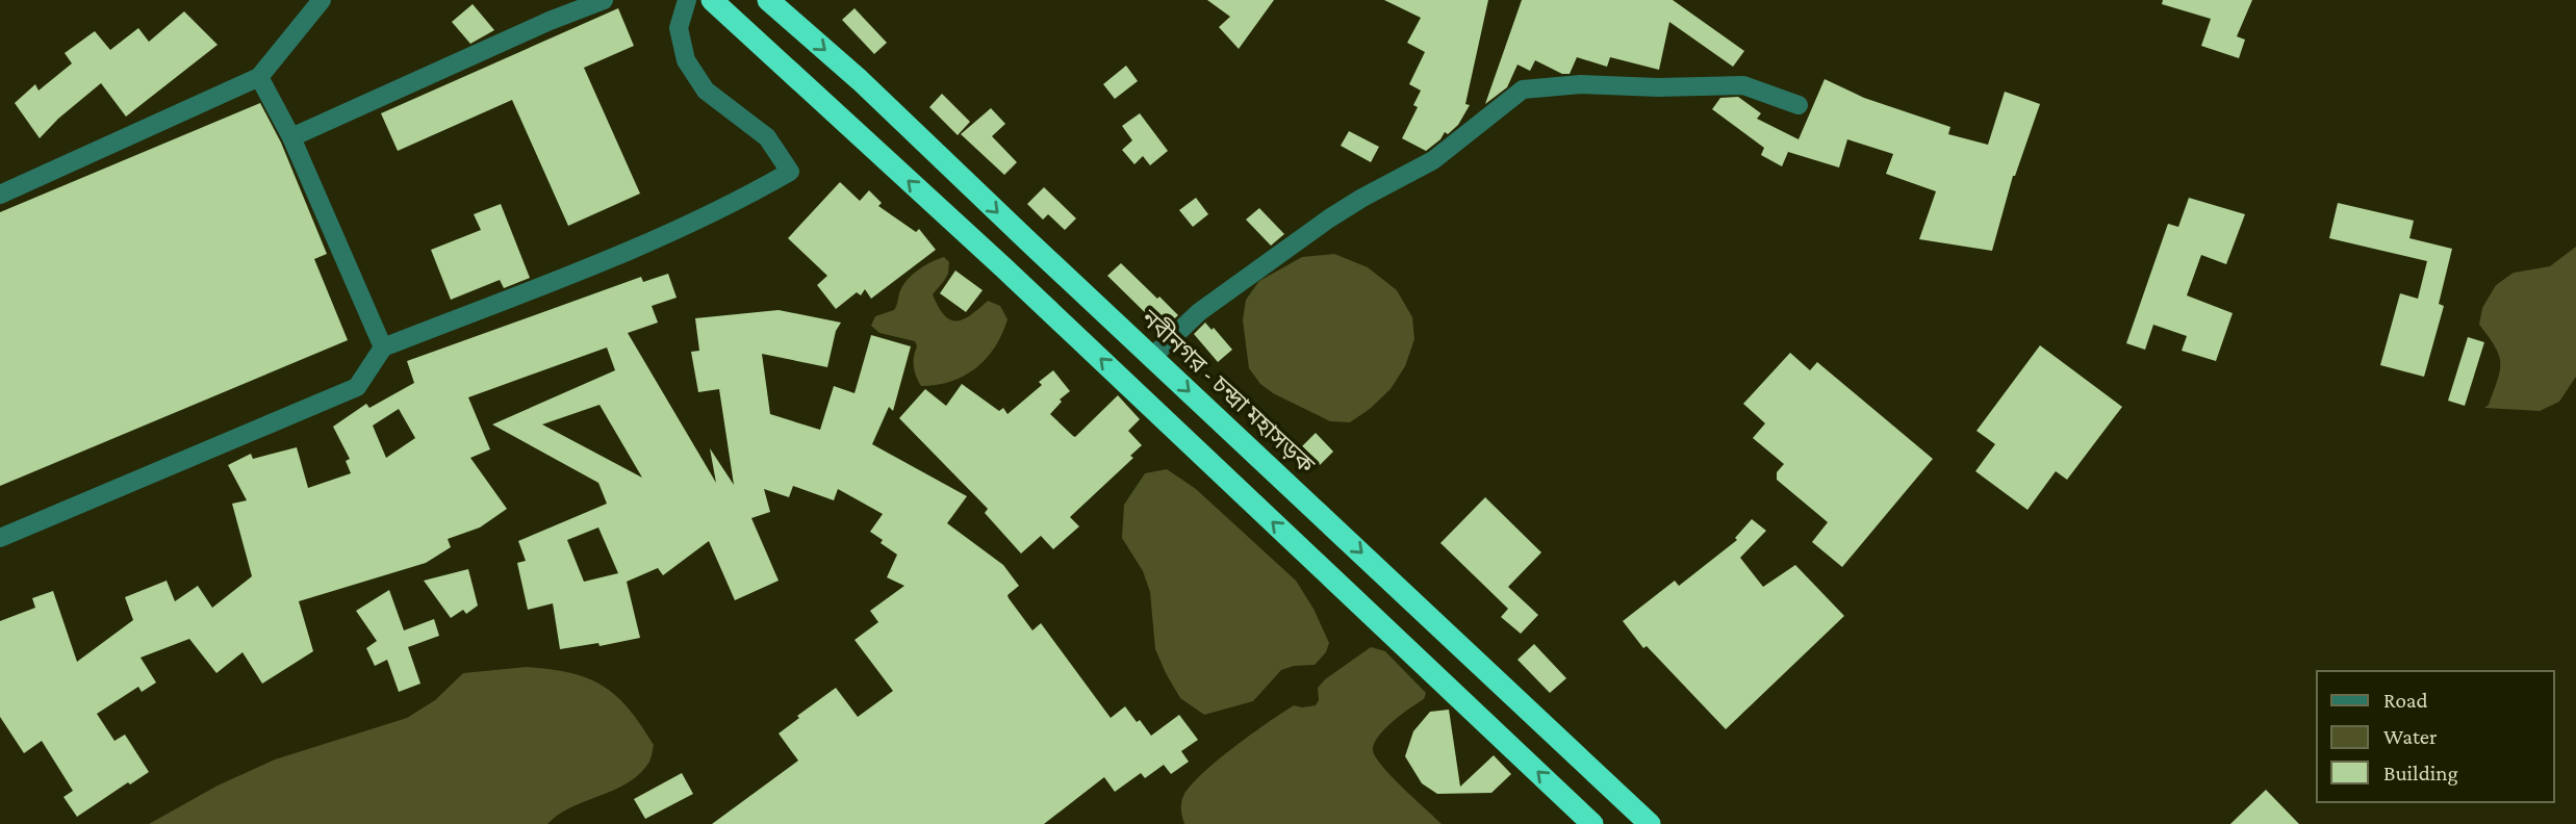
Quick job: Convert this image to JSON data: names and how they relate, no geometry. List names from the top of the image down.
{
  "streets": {
    "highway": ["নবীনগর - চন্দ্রা মহাসড়ক"]
  },
  "legend": ["Road", "Water", "Building"]
}
